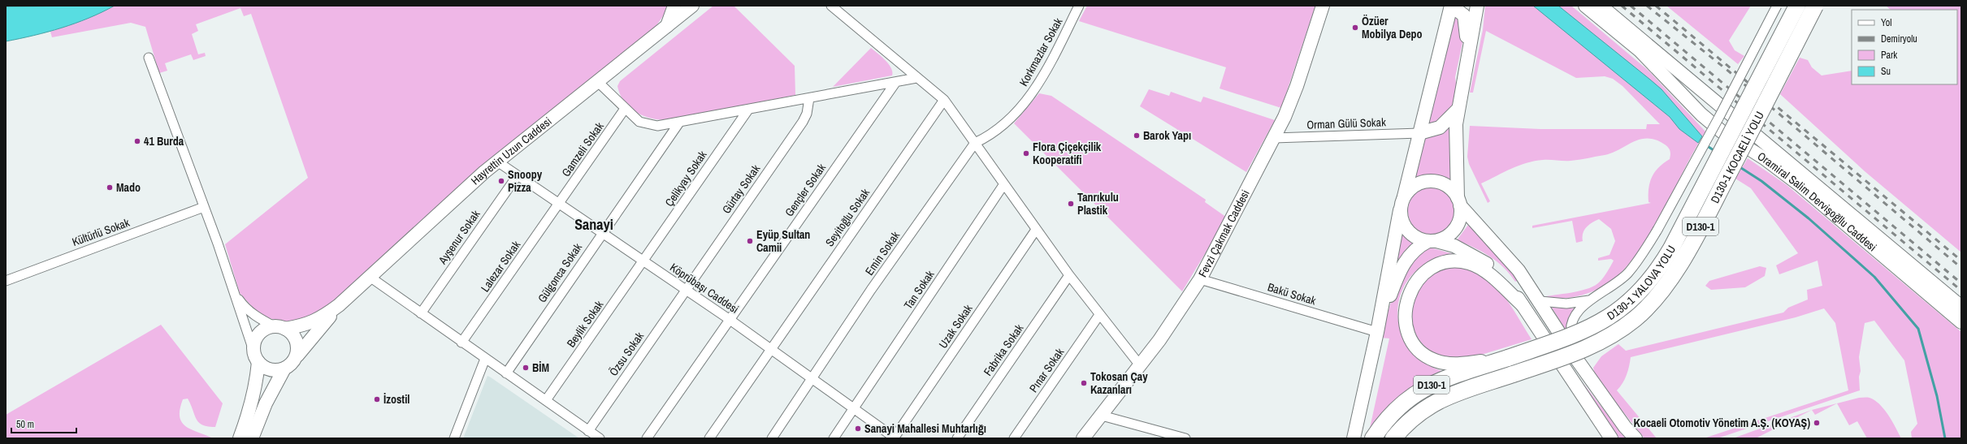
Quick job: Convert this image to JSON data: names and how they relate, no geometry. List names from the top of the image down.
{
  "streets": {
    "highway": ["D130-1 KOCAELİ YOLU", "D130-1", "D130-1 YALOVA YOLU"],
    "main road": ["Hayrettin Uzun Caddesi", "Oramiral Salim Dervişoğllu Caddesi", "Fevzi Çakmak Caddesi"],
    "street": [
      "Korkmazlar Sokak",
      "Orman Gülü Sokak",
      "Gamzeli Sokak",
      "Çelikyay Sokak",
      "Gürtay Sokak",
      "Gençler Sokak",
      "Seyitoğlu Sokak",
      "Kültürlü Sokak",
      "Ayşenur Sokak",
      "Emin Sokak",
      "Lalezar Sokak",
      "Gülgonca Sokak",
      "Köprübaşı Caddesi",
      "Tan Sokak",
      "Bakü Sokak",
      "Beylik Sokak",
      "Uzak Sokak",
      "Fabrika Sokak",
      "Özsu Sokak",
      "Pınar Sokak"
    ]
  },
  "crossings": [
    ["Korkmazlar Sokak", "Emin Sokak"],
    ["Orman Gülü Sokak", "Fevzi Çakmak Caddesi"],
    ["Gamzeli Sokak", "Lalezar Sokak"],
    ["Gamzeli Sokak", "Köprübaşı Caddesi"],
    ["Hayrettin Uzun Caddesi", "Köprübaşı Caddesi"],
    ["Çelikyay Sokak", "Köprübaşı Caddesi"],
    ["Çelikyay Sokak", "Beylik Sokak"],
    ["Gürtay Sokak", "Köprübaşı Caddesi"],
    ["Gürtay Sokak", "Özsu Sokak"],
    ["Gençler Sokak", "Köprübaşı Caddesi"],
    ["Seyitoğlu Sokak", "Köprübaşı Caddesi"],
    ["Fevzi Çakmak Caddesi", "Bakü Sokak"],
    ["Ayşenur Sokak", "Köprübaşı Caddesi"],
    ["Emin Sokak", "Köprübaşı Caddesi"],
    ["Lalezar Sokak", "Köprübaşı Caddesi"],
    ["Gülgonca Sokak", "Köprübaşı Caddesi"],
    ["Köprübaşı Caddesi", "Tan Sokak"],
    ["Köprübaşı Caddesi", "Beylik Sokak"],
    ["Köprübaşı Caddesi", "Uzak Sokak"],
    ["Köprübaşı Caddesi", "Özsu Sokak"]
  ],
  "districts": ["Sanayi"],
  "places": [
    "Özüer Mobilya Depo",
    "Barok Yapı",
    "41 Burda",
    "Flora Çiçekçilik Kooperatifi",
    "Snoopy Pizza",
    "Mado",
    "Tanrıkulu Plastik",
    "Eyüp Sultan Camii",
    "BİM",
    "Tokosan Çay Kazanları",
    "İzostil",
    "Kocaeli Otomotiv Yönetim A.Ş. (KOYAŞ)",
    "Sanayi Mahallesi Muhtarlığı"
  ],
  "legend": [
    "Yol",
    "Demiryolu",
    "Park",
    "Su"
  ],
  "scale_bar": "50 m"
}
